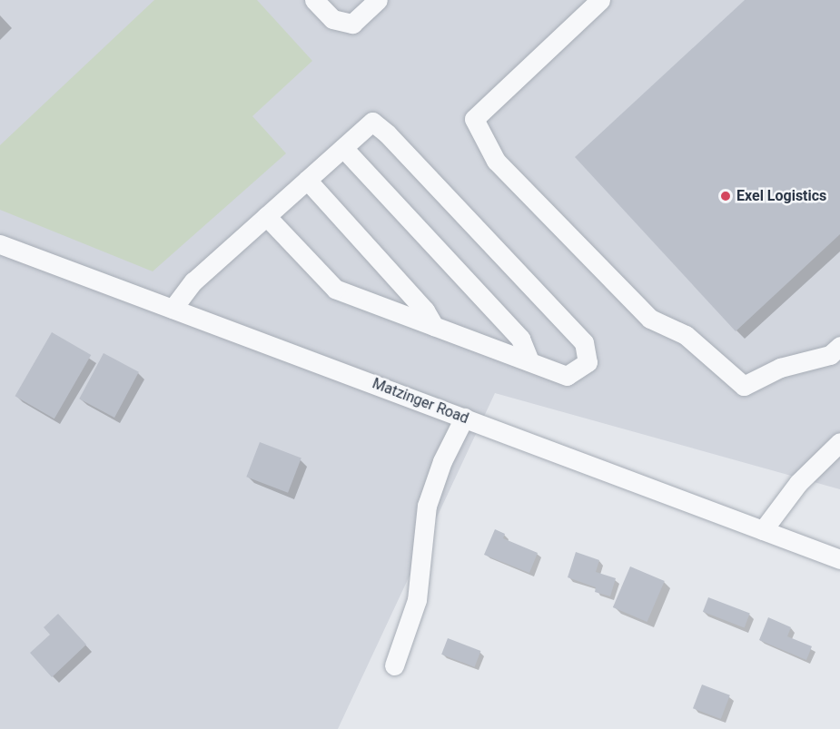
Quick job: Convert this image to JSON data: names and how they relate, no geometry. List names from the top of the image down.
{
  "streets": {
    "street": ["Matzinger Road"]
  },
  "places": ["Exel Logistics"]
}
